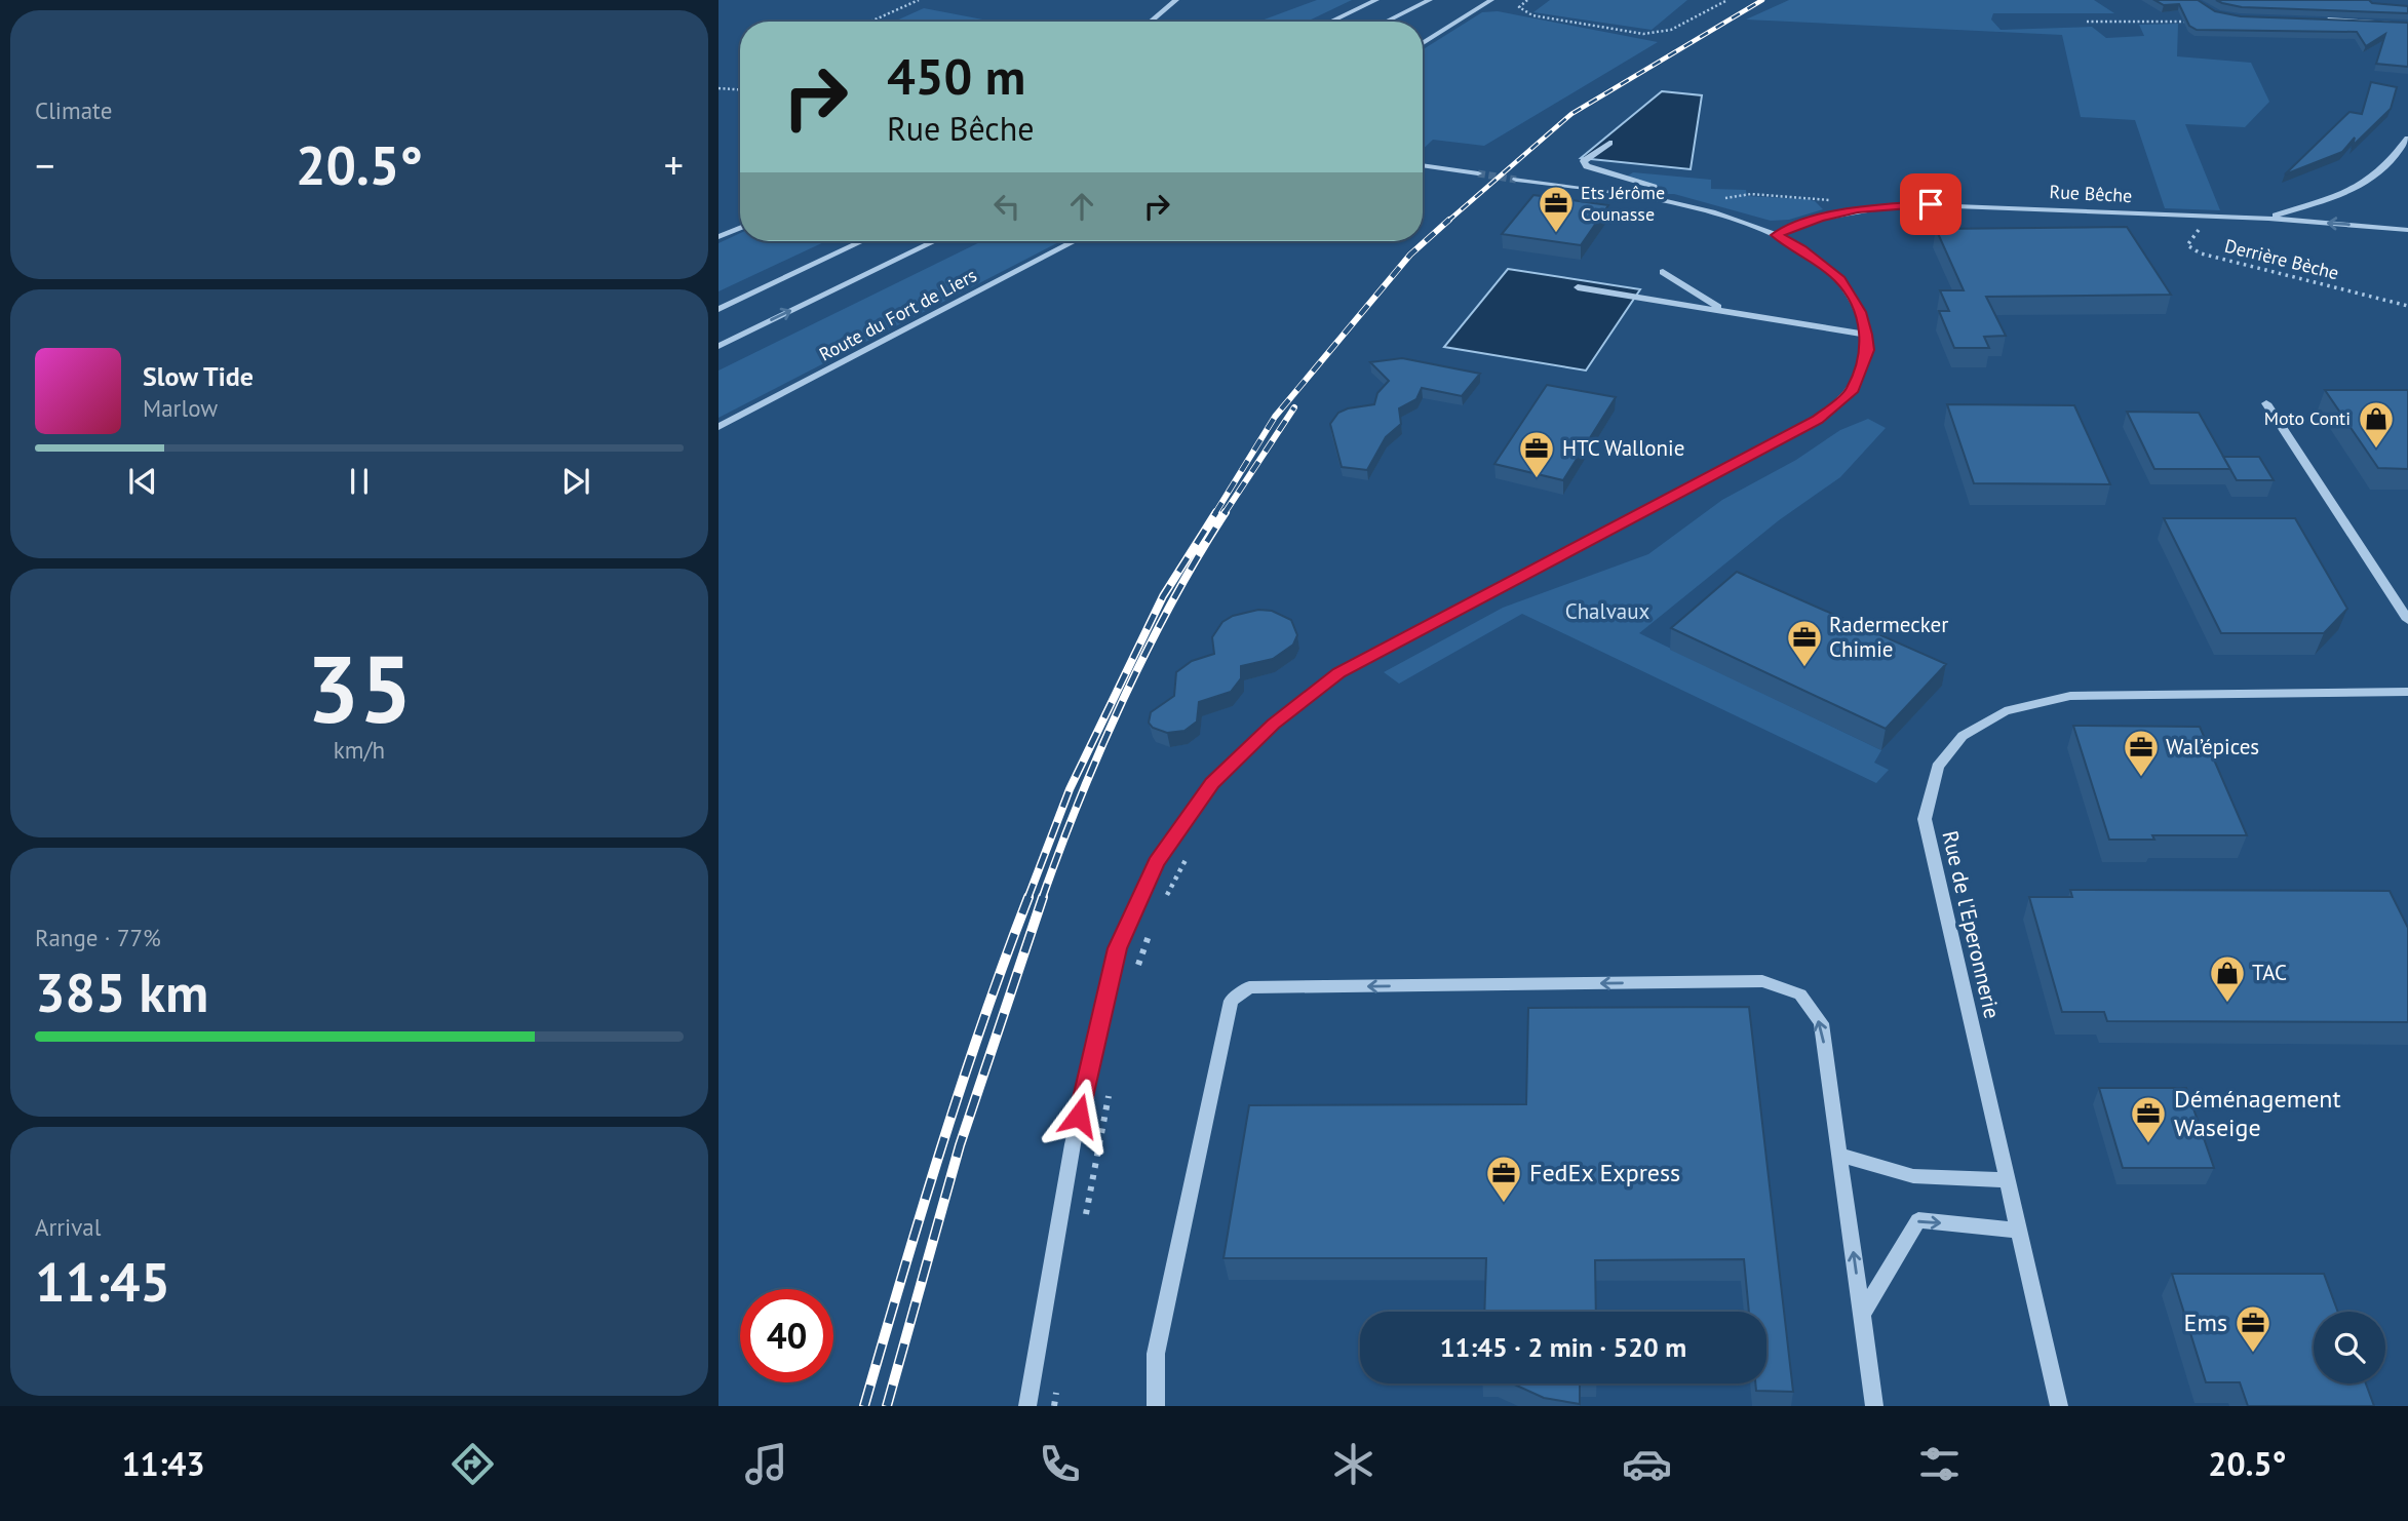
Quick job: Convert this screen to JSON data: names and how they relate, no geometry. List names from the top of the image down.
{
  "streets": {
    "street": ["Rue Bêche", "Route du Fort de Liers", "Rue de l'Eperonnerie"],
    "path": ["Derrière Bèche"]
  },
  "crossings": [
    ["Rue Bêche", "Derrière Bèche"]
  ],
  "parks": ["Chalvaux"],
  "places": {
    "office": [
      "Ets Jérôme Counasse",
      "HTC Wallonie",
      "Radermecker Chimie",
      "Wal’épices",
      "Déménagement Waseige",
      "FedEx Express",
      "Ems"
    ],
    "shop": ["Moto Conti", "TAC"]
  },
  "page": {
    "tile": [
      "Climate",
      ["35", "km/h"],
      ["Range · 77%", "385 km"],
      ["Arrival", "11:45"]
    ],
    "turn": ["450 m", "Rue Bêche"],
    "heat": ["−", "20.5°", "+"],
    "song": ["Slow Tide", "Marlow"],
    "limit": "40",
    "trip": "11:45 · 2 min · 520 m",
    "tabs": ["11:43", "20.5°"]
  }
}
